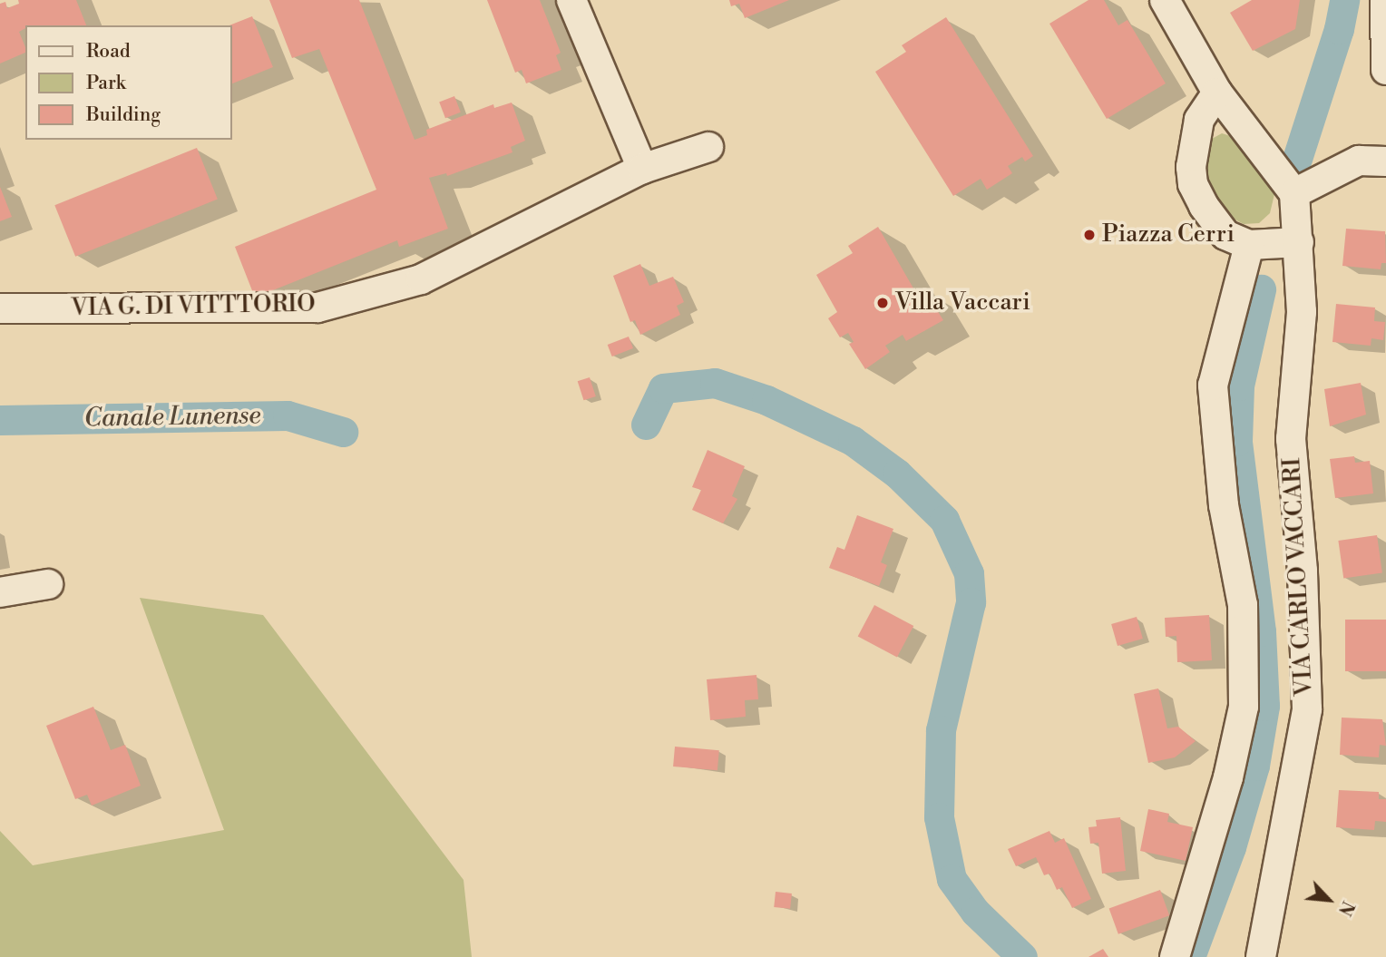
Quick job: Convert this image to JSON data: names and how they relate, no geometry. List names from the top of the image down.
{
  "streets": {
    "street": ["VIA G. DI VITTTORIO", "VIA CARLO VACCARI"]
  },
  "water": ["Canale Lunense"],
  "places": ["Piazza Cerri", "Villa Vaccari"],
  "legend": ["Road", "Park", "Building"],
  "north": "bottom right"
}
